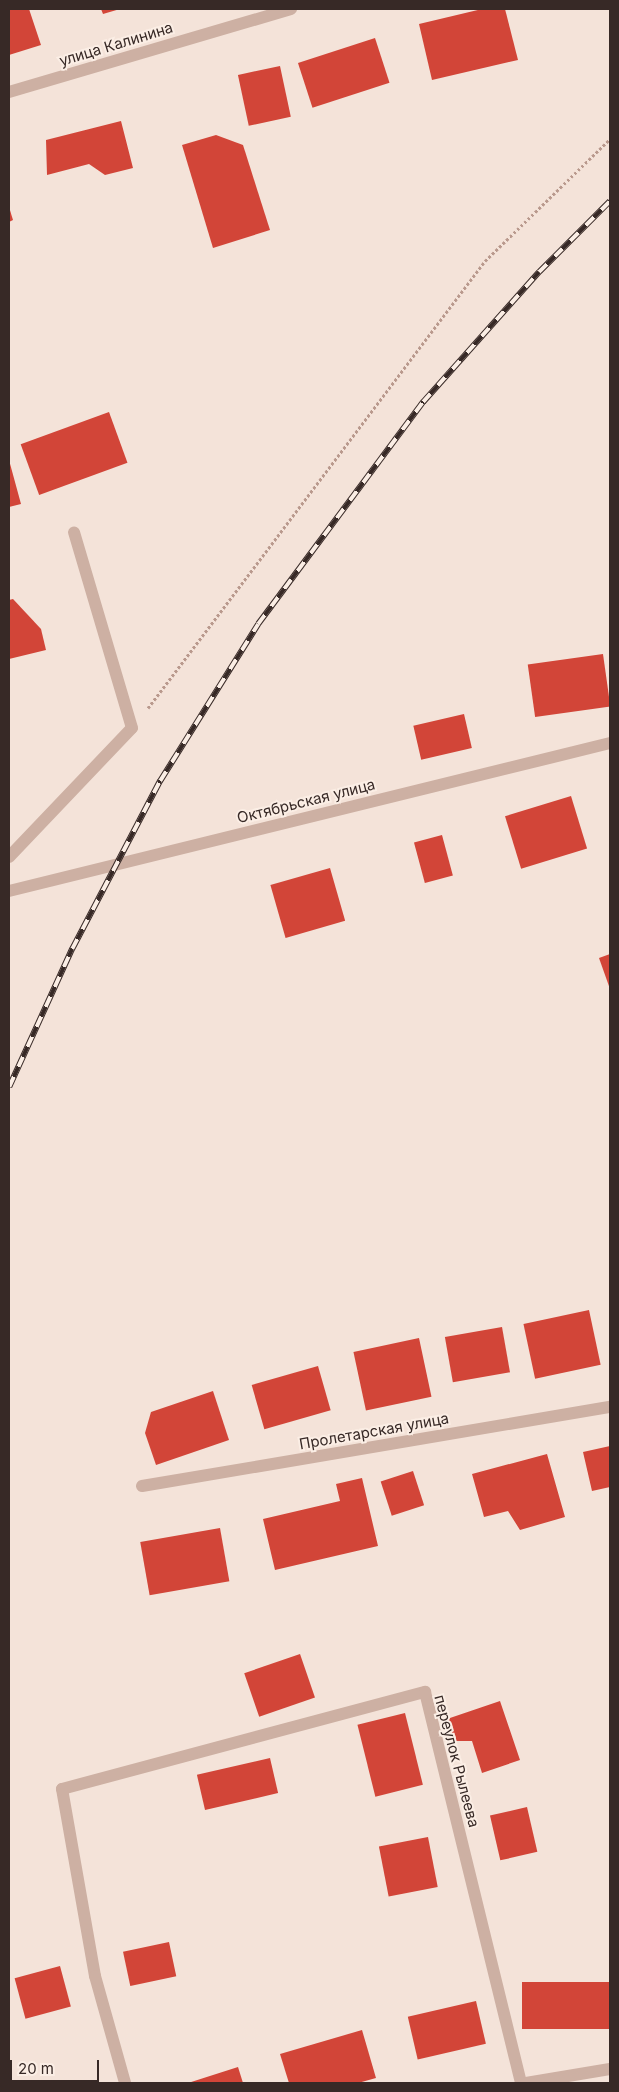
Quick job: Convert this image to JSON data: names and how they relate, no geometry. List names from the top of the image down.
{
  "streets": {
    "street": [
      "улица Калинина",
      "Октябрьская улица",
      "Пролетарская улица",
      "переулок Рылеева"
    ]
  },
  "scale_bar": "20 m"
}
